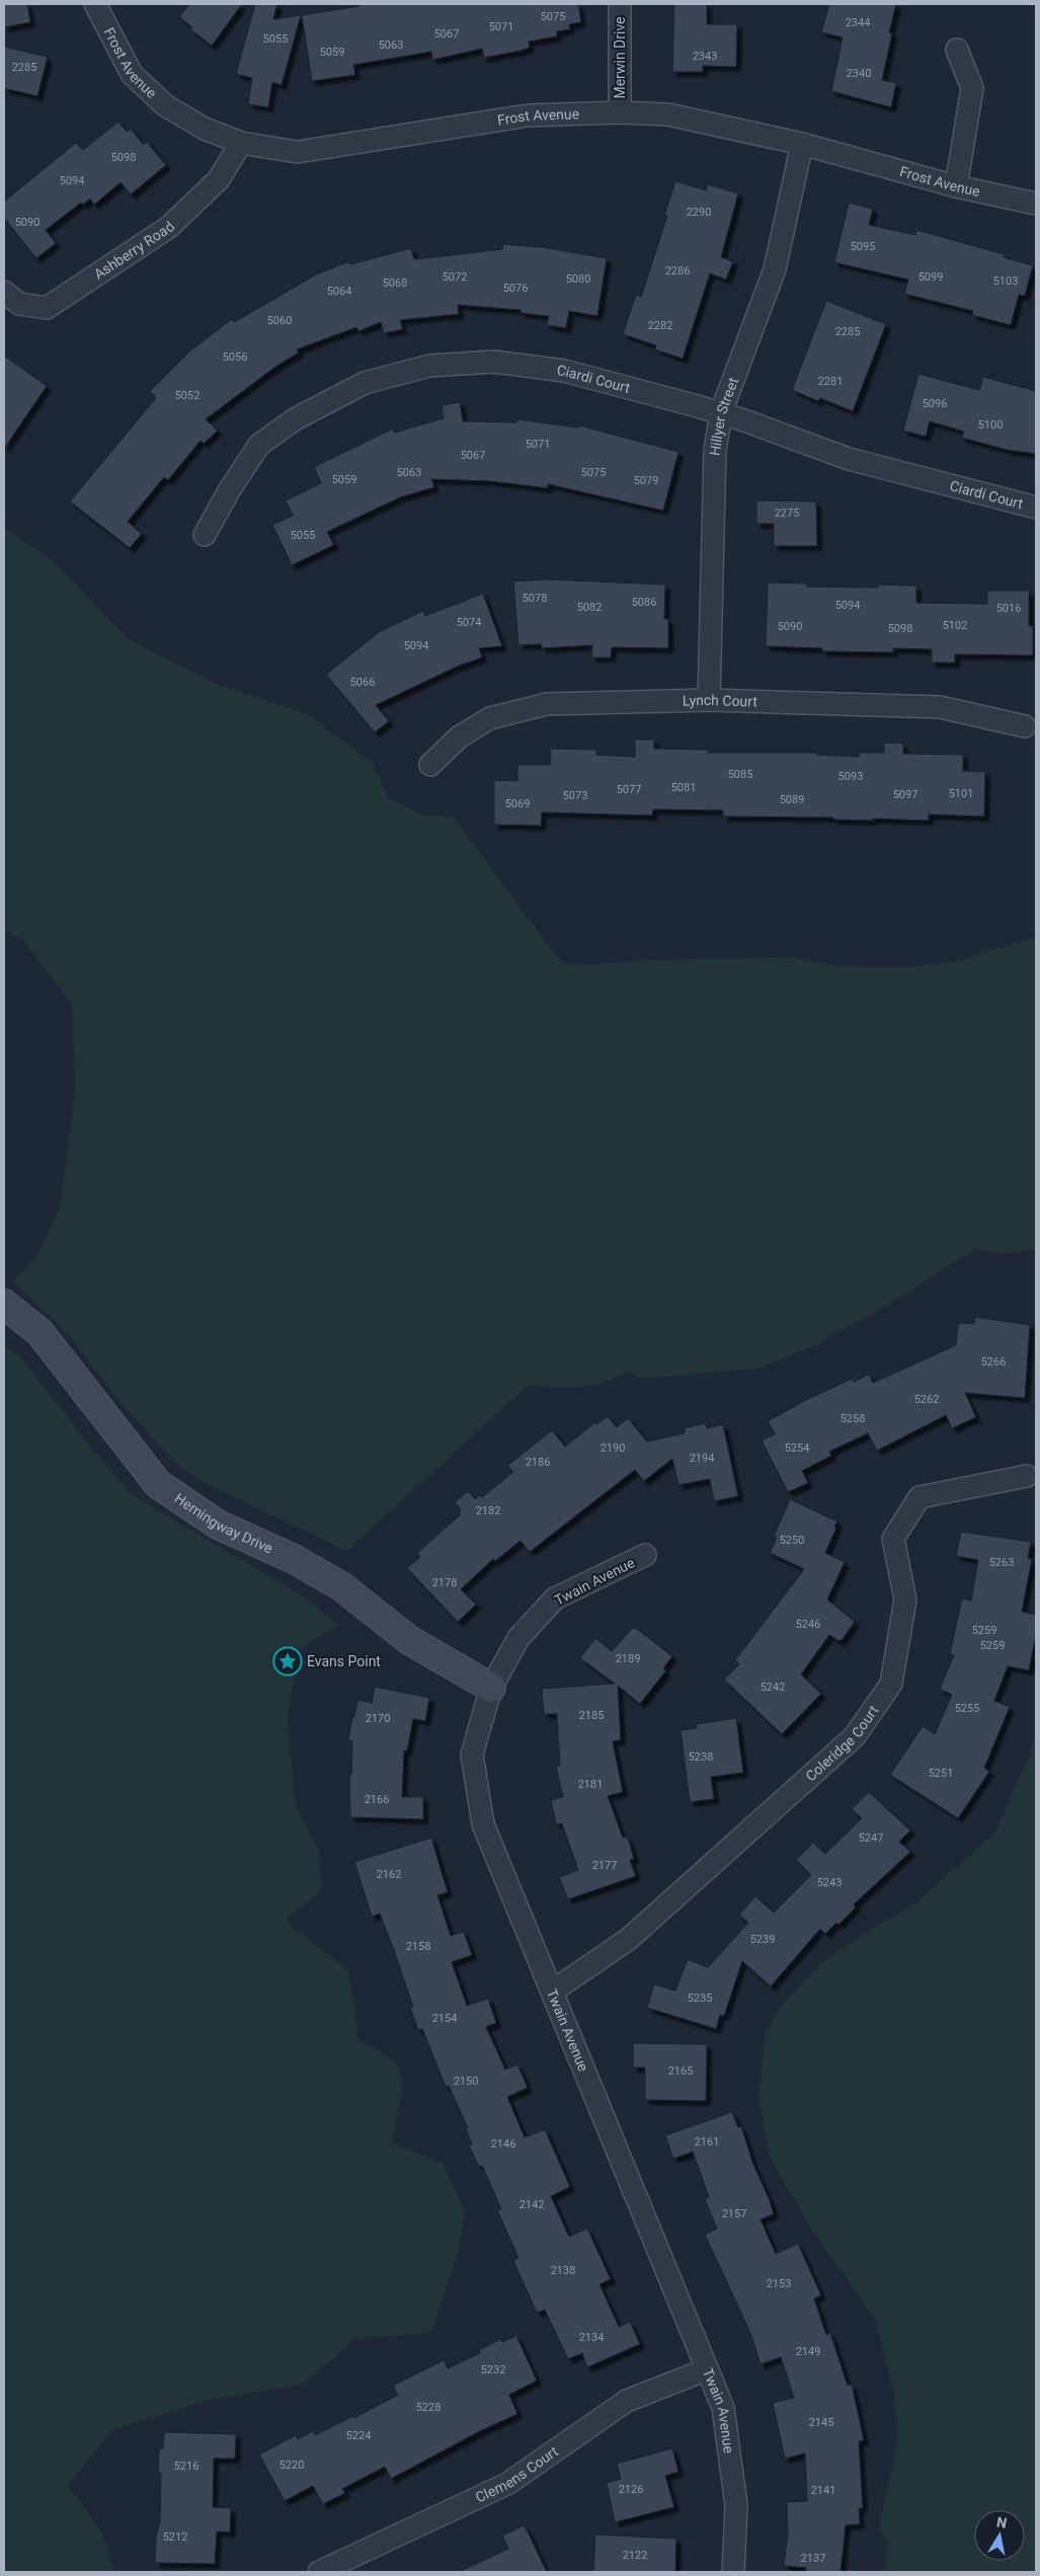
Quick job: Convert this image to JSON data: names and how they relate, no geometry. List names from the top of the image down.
{
  "streets": {
    "street": [
      "Merwin Drive",
      "Frost Avenue",
      "Ashberry Road",
      "Ciardi Court",
      "Hillyer Street",
      "Lynch Court",
      "Hemingway Drive",
      "Twain Avenue",
      "Coleridge Court",
      "Clemens Court"
    ]
  },
  "crossings": [
    ["Merwin Drive", "Frost Avenue"],
    ["Frost Avenue", "Ashberry Road"],
    ["Frost Avenue", "Hillyer Street"],
    ["Ciardi Court", "Hillyer Street"],
    ["Hillyer Street", "Lynch Court"],
    ["Hemingway Drive", "Twain Avenue"],
    ["Twain Avenue", "Coleridge Court"],
    ["Twain Avenue", "Clemens Court"]
  ],
  "places": {
    "place": ["Evans Point"]
  },
  "house_numbers": [
    "5075",
    "2344",
    "5071",
    "5067",
    "5055",
    "5063",
    "5059",
    "2343",
    "2285",
    "2340",
    "5098",
    "5094",
    "2290",
    "5090",
    "5095",
    "2286",
    "5072",
    "5099",
    "5080",
    "5103",
    "5068",
    "5076",
    "5064",
    "5060",
    "2282",
    "2285",
    "5056",
    "2281",
    "5052",
    "5096",
    "5100",
    "5071",
    "5067",
    "5063",
    "5075",
    "5059",
    "5079",
    "2275",
    "5055",
    "5078",
    "5086",
    "5094",
    "5082",
    "5016",
    "5074",
    "5102",
    "5090",
    "5098",
    "5094",
    "5066",
    "5085",
    "5093",
    "5081",
    "5077",
    "5101",
    "5097",
    "5073",
    "5089",
    "5069",
    "5266",
    "5262",
    "5258",
    "2190",
    "5254",
    "2194",
    "2186",
    "2182",
    "5250",
    "5263",
    "2178",
    "5246",
    "5259",
    "5259",
    "2189",
    "5242",
    "5255",
    "2185",
    "2170",
    "5238",
    "5251",
    "2181",
    "2166",
    "5247",
    "2177",
    "2162",
    "5243",
    "5239",
    "2158",
    "5235",
    "2154",
    "2165",
    "2150",
    "2161",
    "2146",
    "2142",
    "2157",
    "2138",
    "2153",
    "2134",
    "2149",
    "5232",
    "5228",
    "2145",
    "5224",
    "5220",
    "5216",
    "2126",
    "2141",
    "5212",
    "2122",
    "2137"
  ],
  "north": "top"
}
